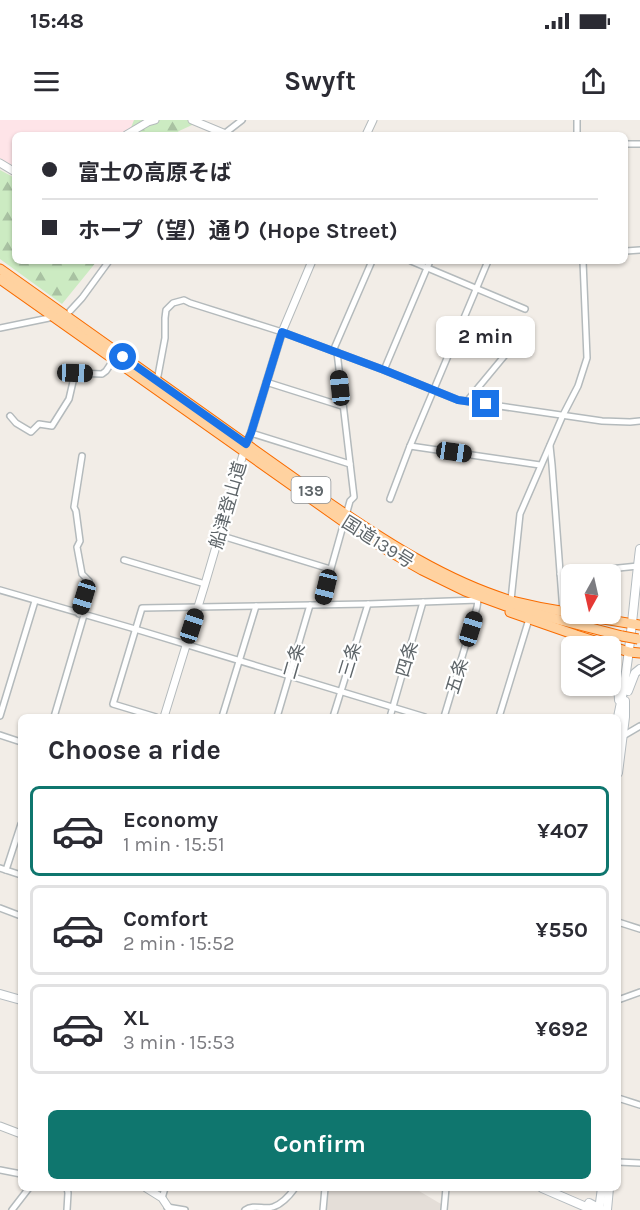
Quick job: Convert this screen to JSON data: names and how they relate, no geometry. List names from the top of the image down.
{
  "streets": {
    "highway": ["139", "国道139号"],
    "street": [
      "船津登山道",
      "四条",
      "三条",
      "二条",
      "五条"
    ]
  },
  "crossings": [
    ["船津登山道", "国道139号"]
  ],
  "north": "bottom",
  "page": {
    "status": "15:48",
    "header": "Swyft",
    "banner": ["富士の高原そば", "ホープ（望）通り (Hope Street)"],
    "bubble": "2 min",
    "heading": "Choose a ride",
    "list": [
      {
        "name": "Economy",
        "note": "1 min · 15:51",
        "value": "¥407"
      },
      {
        "name": "Comfort",
        "note": "2 min · 15:52",
        "value": "¥550"
      },
      {
        "name": "XL",
        "note": "3 min · 15:53",
        "value": "¥692"
      }
    ],
    "buttons": "Confirm"
  }
}
